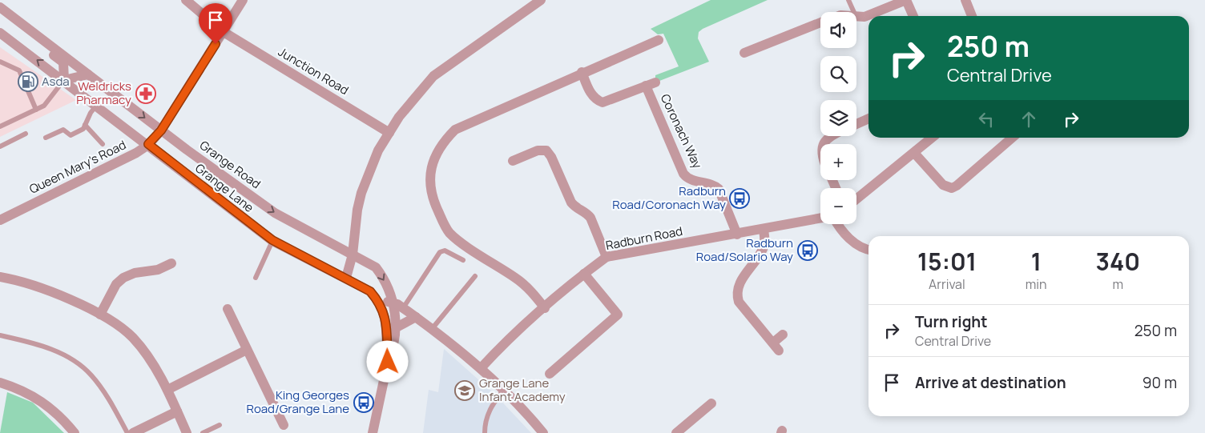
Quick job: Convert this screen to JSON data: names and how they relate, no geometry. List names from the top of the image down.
{
  "streets": {
    "street": [
      "Junction Road",
      "Coronach Way",
      "Grange Road",
      "Queen Mary's Road",
      "Grange Lane",
      "Radburn Road"
    ]
  },
  "crossings": [
    ["Junction Road", "Queen Mary's Road"],
    ["Coronach Way", "Radburn Road"],
    ["Grange Road", "Queen Mary's Road"],
    ["Grange Road", "Grange Lane"],
    ["Queen Mary's Road", "Grange Lane"]
  ],
  "one_way": ["Grange Road"],
  "places": {
    "fuel station": ["Asda"],
    "pharmacy": ["Weldricks Pharmacy"],
    "bus stop": ["Radburn Road/Coronach Way", "Radburn Road/Solario Way", "King Georges Road/Grange Lane"],
    "school or university": ["Grange Lane Infant Academy"]
  },
  "page": {
    "map_buttons": ["+", "−"],
    "turn": ["250 m", "Central Drive"],
    "eta": [
      "15:01",
      "Arrival",
      "1",
      "min",
      "340",
      "m"
    ],
    "list": [
      {
        "name": "Turn right",
        "note": "Central Drive",
        "value": "250 m"
      },
      {
        "name": "Arrive at destination",
        "value": "90 m"
      }
    ]
  }
}
